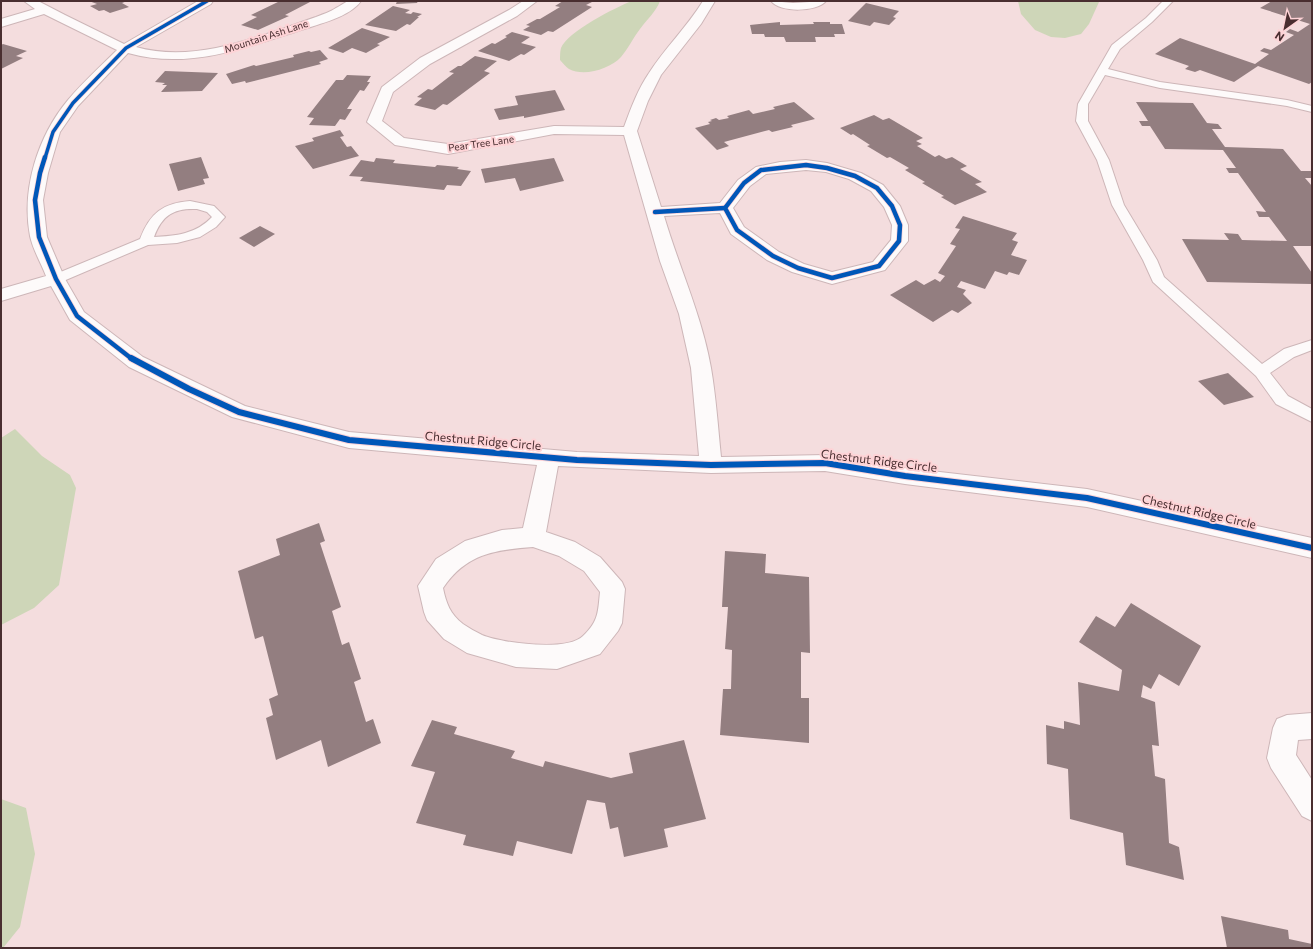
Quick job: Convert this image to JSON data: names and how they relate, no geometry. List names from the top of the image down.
{
  "streets": {
    "street": ["Mountain Ash Lane", "Pear Tree Lane", "Chestnut Ridge Circle"]
  },
  "crossings": [
    ["Mountain Ash Lane", "Chestnut Ridge Circle"]
  ],
  "north": "bottom left"
}
